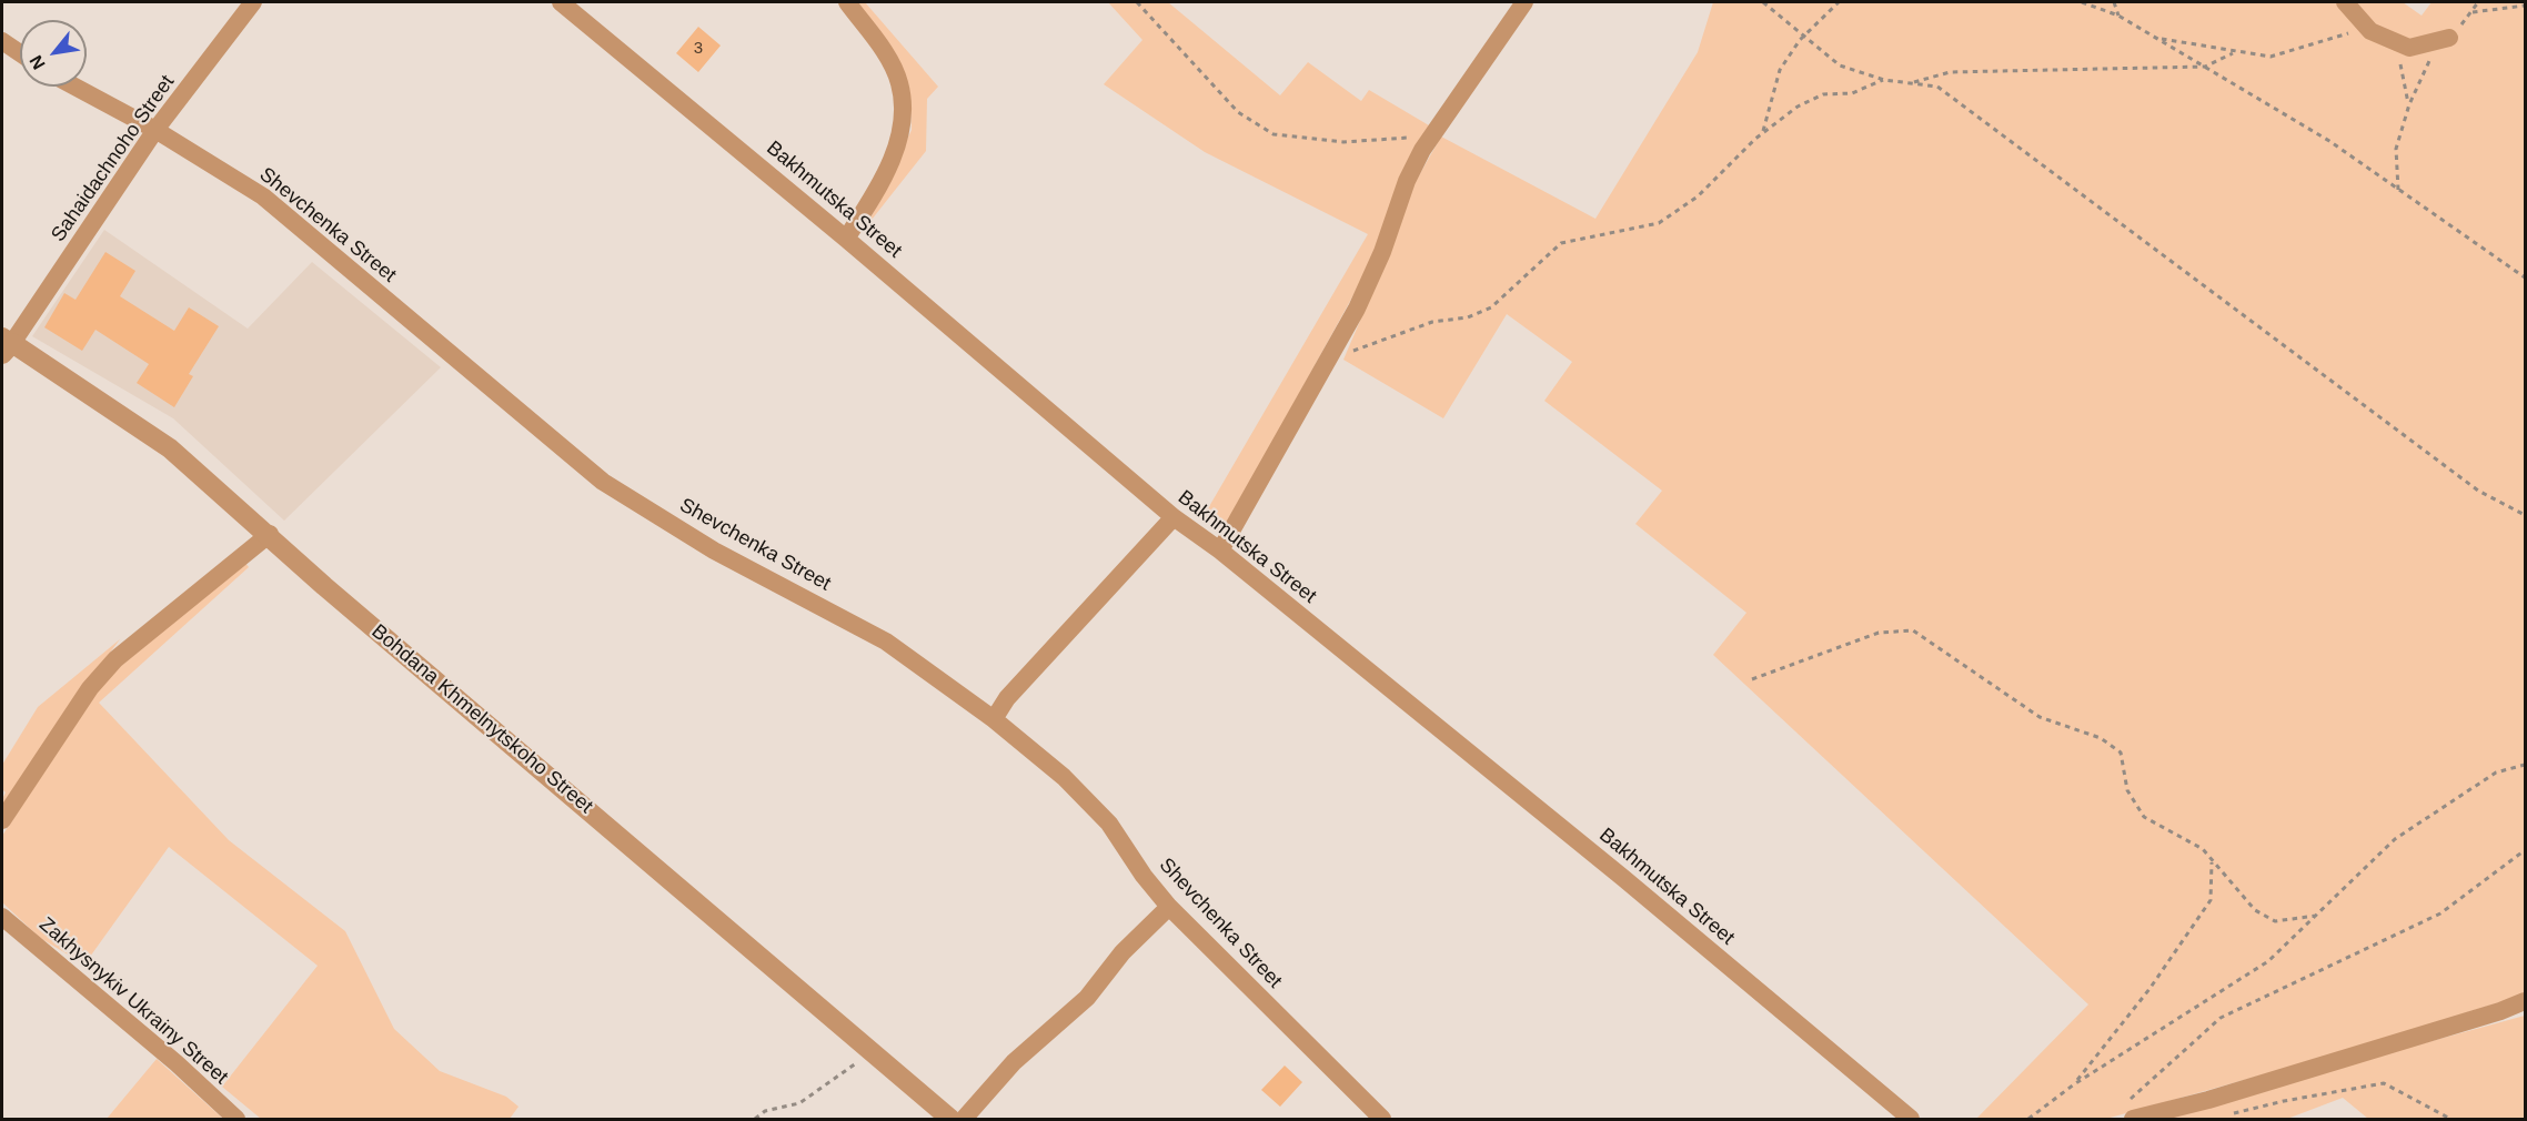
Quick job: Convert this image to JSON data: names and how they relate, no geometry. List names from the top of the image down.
{
  "streets": {
    "street": [
      "Sahaidachnoho Street",
      "Bakhmutska Street",
      "Shevchenka Street",
      "Bohdana Khmelnytskoho Street",
      "Zakhysnykiv Ukrainy Street"
    ]
  },
  "crossings": [
    ["Sahaidachnoho Street", "Shevchenka Street"],
    ["Sahaidachnoho Street", "Bohdana Khmelnytskoho Street"]
  ],
  "house_numbers": ["3"],
  "north": "bottom left"
}
